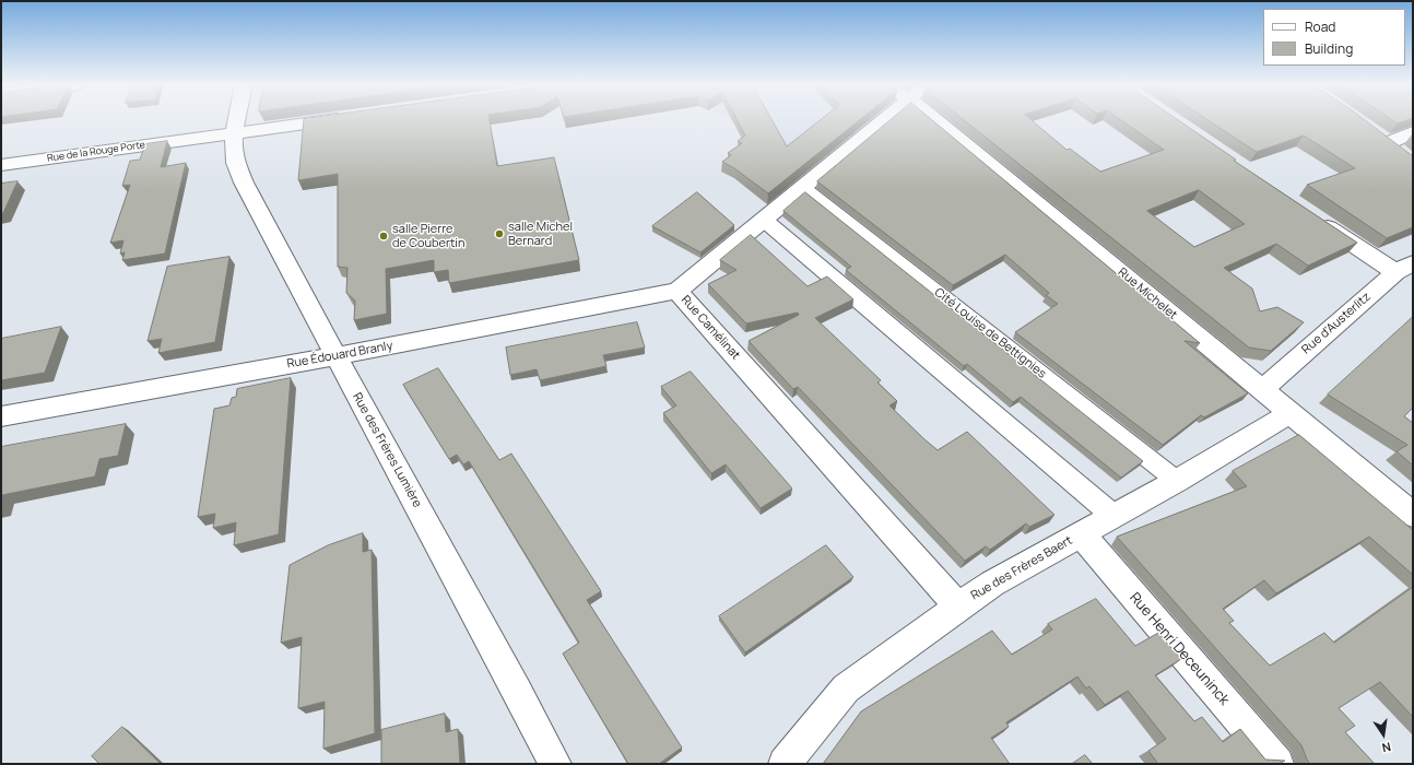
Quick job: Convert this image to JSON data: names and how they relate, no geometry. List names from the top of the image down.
{
  "streets": {
    "street": [
      "Rue de la Rouge Porte",
      "Rue Michelet",
      "Rue d'Austerlitz",
      "Rue Camélinat",
      "Cité Louise de Bettignies",
      "Rue Édouard Branly",
      "Rue des Frères Lumière",
      "Rue des Frères Baert",
      "Rue Henri Deceuninck"
    ]
  },
  "crossings": [
    ["Rue de la Rouge Porte", "Rue des Frères Lumière"],
    ["Rue Michelet", "Rue d'Austerlitz"],
    ["Rue Michelet", "Rue des Frères Baert"],
    ["Rue Camélinat", "Cité Louise de Bettignies"],
    ["Rue Camélinat", "Rue Édouard Branly"],
    ["Rue Camélinat", "Rue des Frères Baert"],
    ["Cité Louise de Bettignies", "Rue des Frères Baert"],
    ["Rue Édouard Branly", "Rue des Frères Lumière"],
    ["Rue des Frères Baert", "Rue Henri Deceuninck"]
  ],
  "places": ["salle Michel Bernard", "salle Pierre de Coubertin"],
  "legend": ["Road", "Building"],
  "north": "bottom"
}
